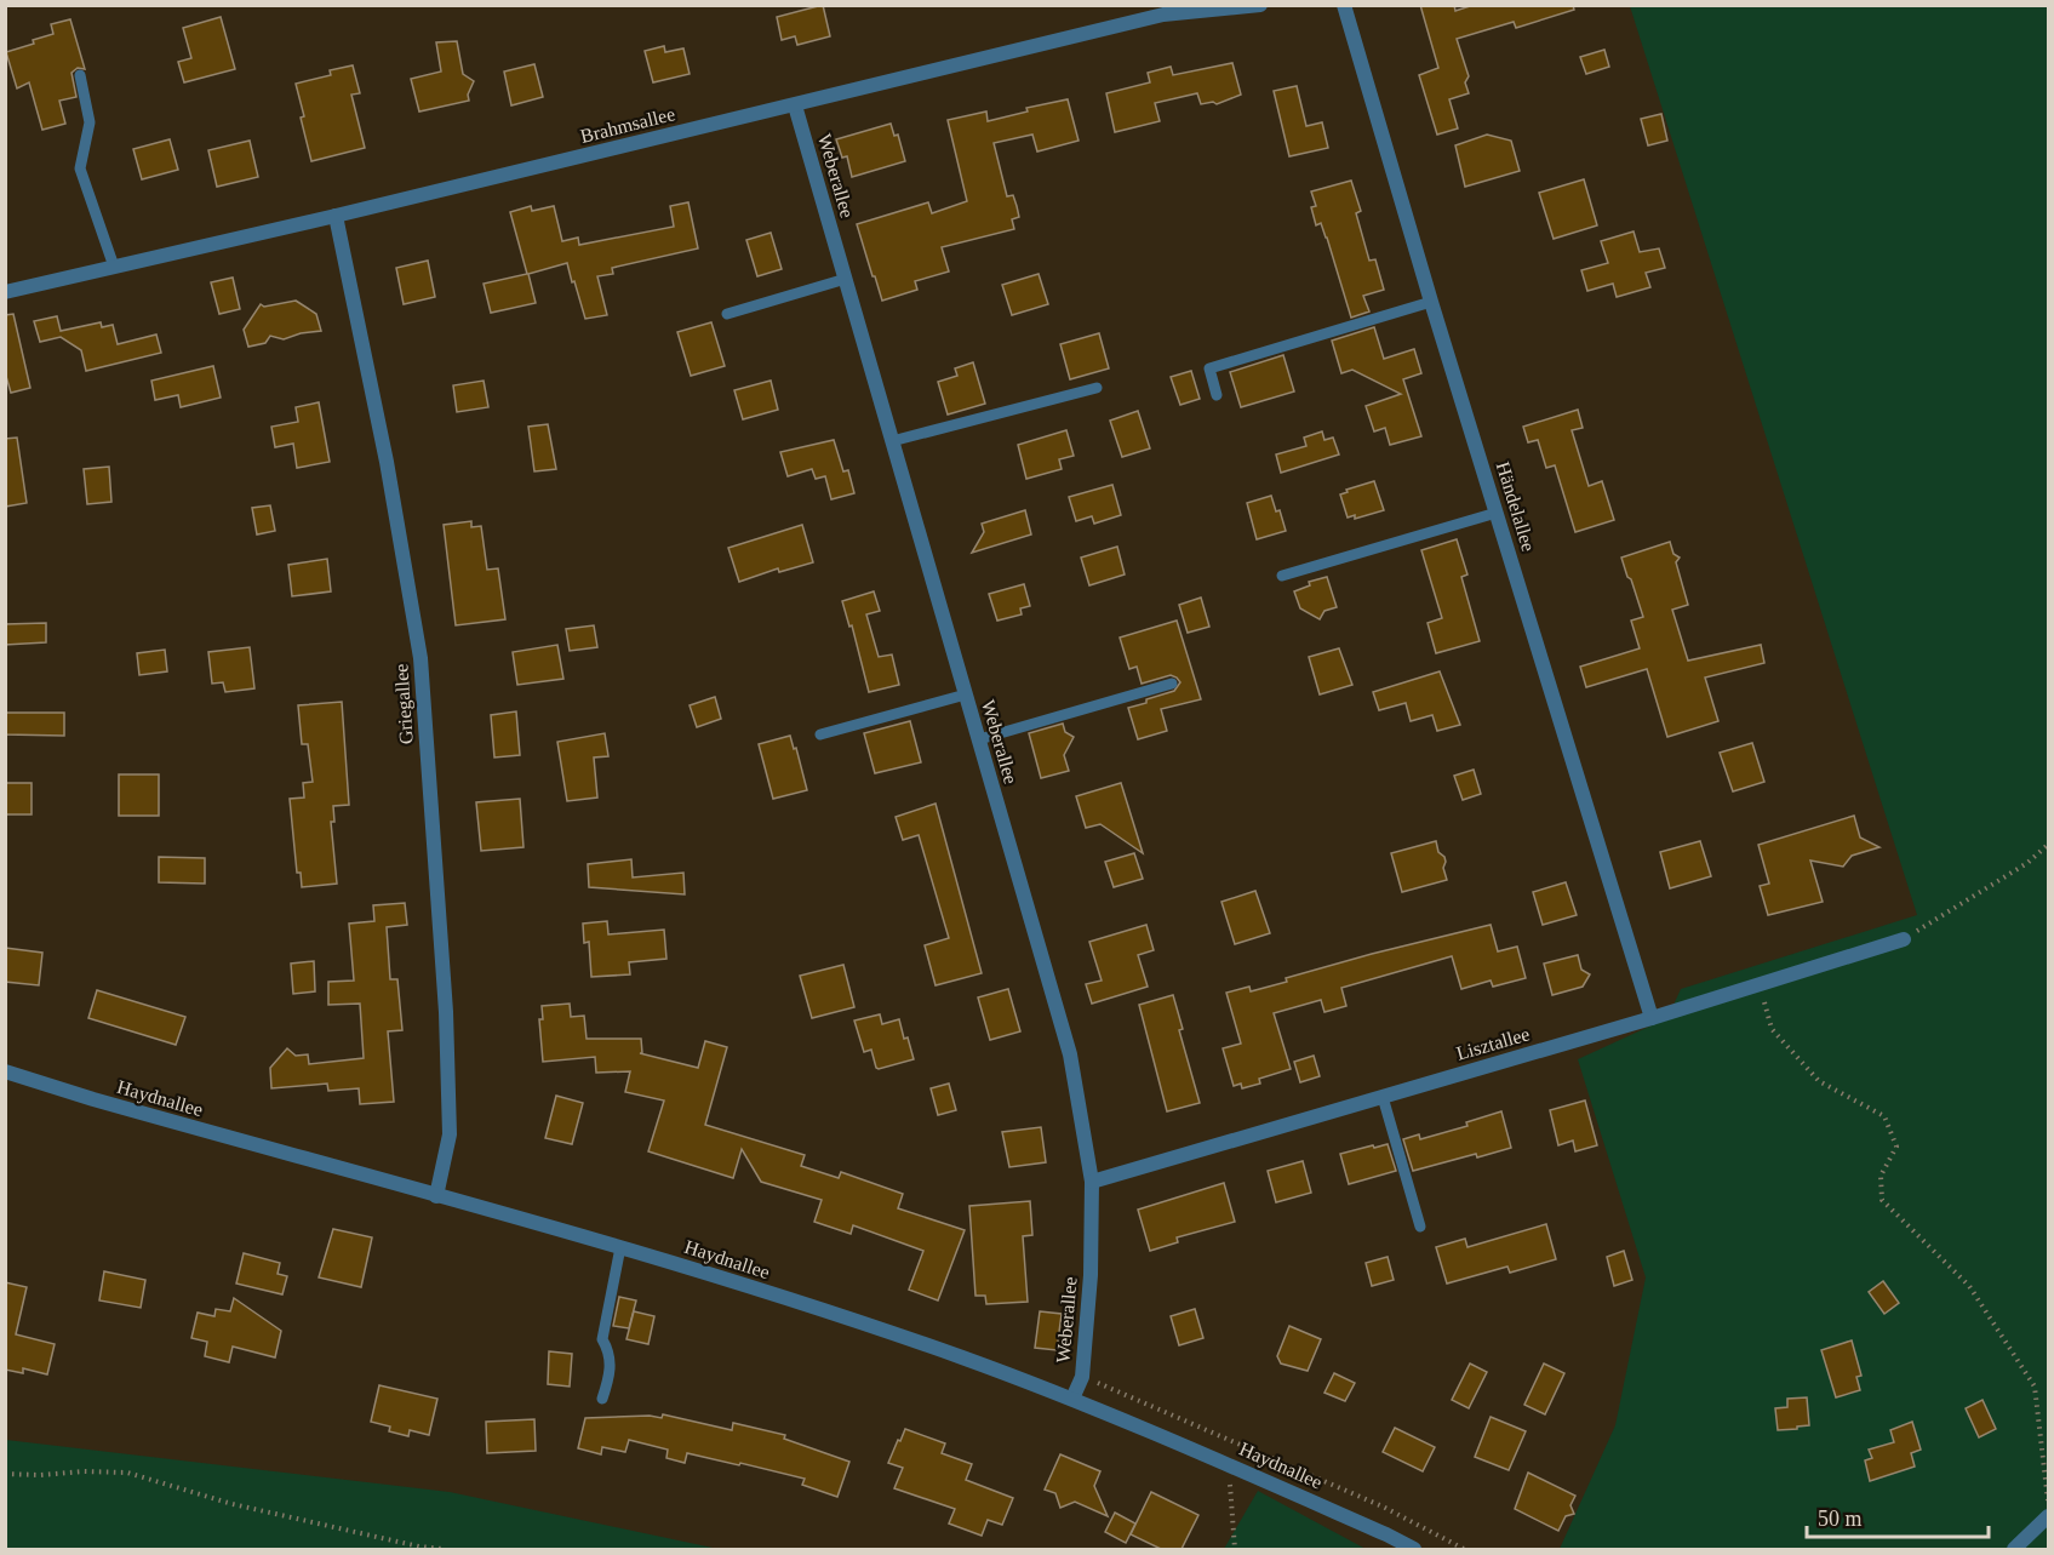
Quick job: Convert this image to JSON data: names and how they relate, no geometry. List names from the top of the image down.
{
  "streets": {
    "street": [
      "Brahmsallee",
      "Weberallee",
      "Händelallee",
      "Griegallee",
      "Lisztallee",
      "Haydnallee"
    ]
  },
  "crossings": [
    ["Brahmsallee", "Weberallee"],
    ["Brahmsallee", "Griegallee"],
    ["Weberallee", "Lisztallee"],
    ["Weberallee", "Haydnallee"],
    ["Händelallee", "Lisztallee"],
    ["Griegallee", "Haydnallee"]
  ],
  "scale_bar": "50 m"
}
